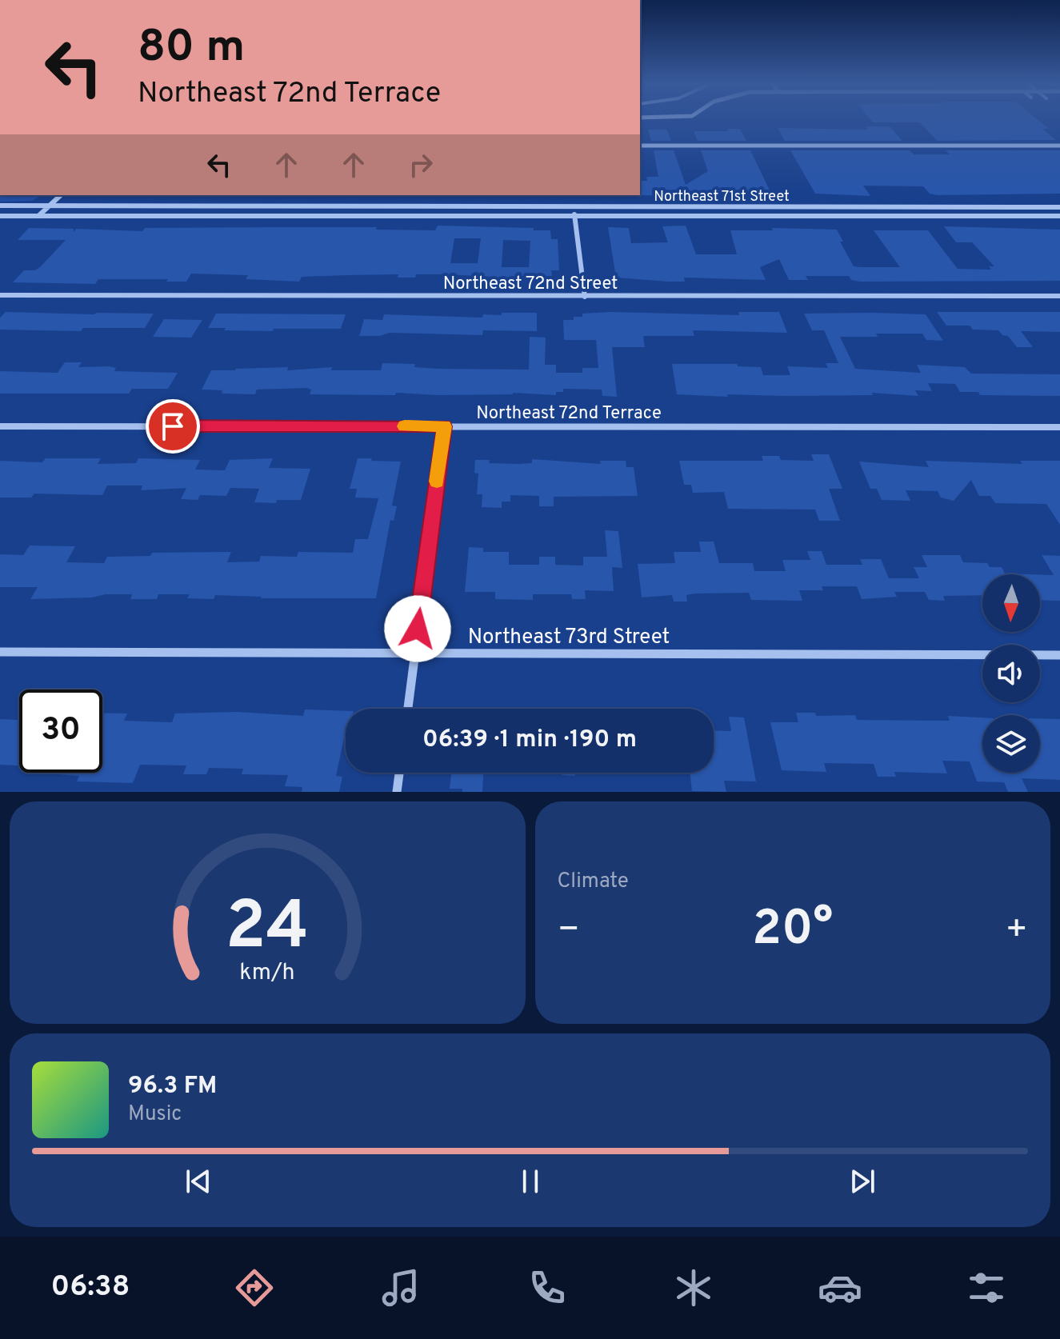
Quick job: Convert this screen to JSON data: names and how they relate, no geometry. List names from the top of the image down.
{
  "streets": {
    "street": [
      "Northeast 71st Street",
      "Northeast 72nd Street",
      "Northeast 72nd Terrace",
      "Northeast 73rd Street"
    ]
  },
  "north": "bottom",
  "page": {
    "turn": ["80 m", "Northeast 72nd Terrace"],
    "limit": "30",
    "trip": "06:39 · 1 min · 190 m",
    "tile": "Climate",
    "heat": ["−", "20°", "+"],
    "song": ["96.3 FM", "Music"],
    "tabs": "06:38",
    "gauge": ["24", "km/h"]
  }
}
